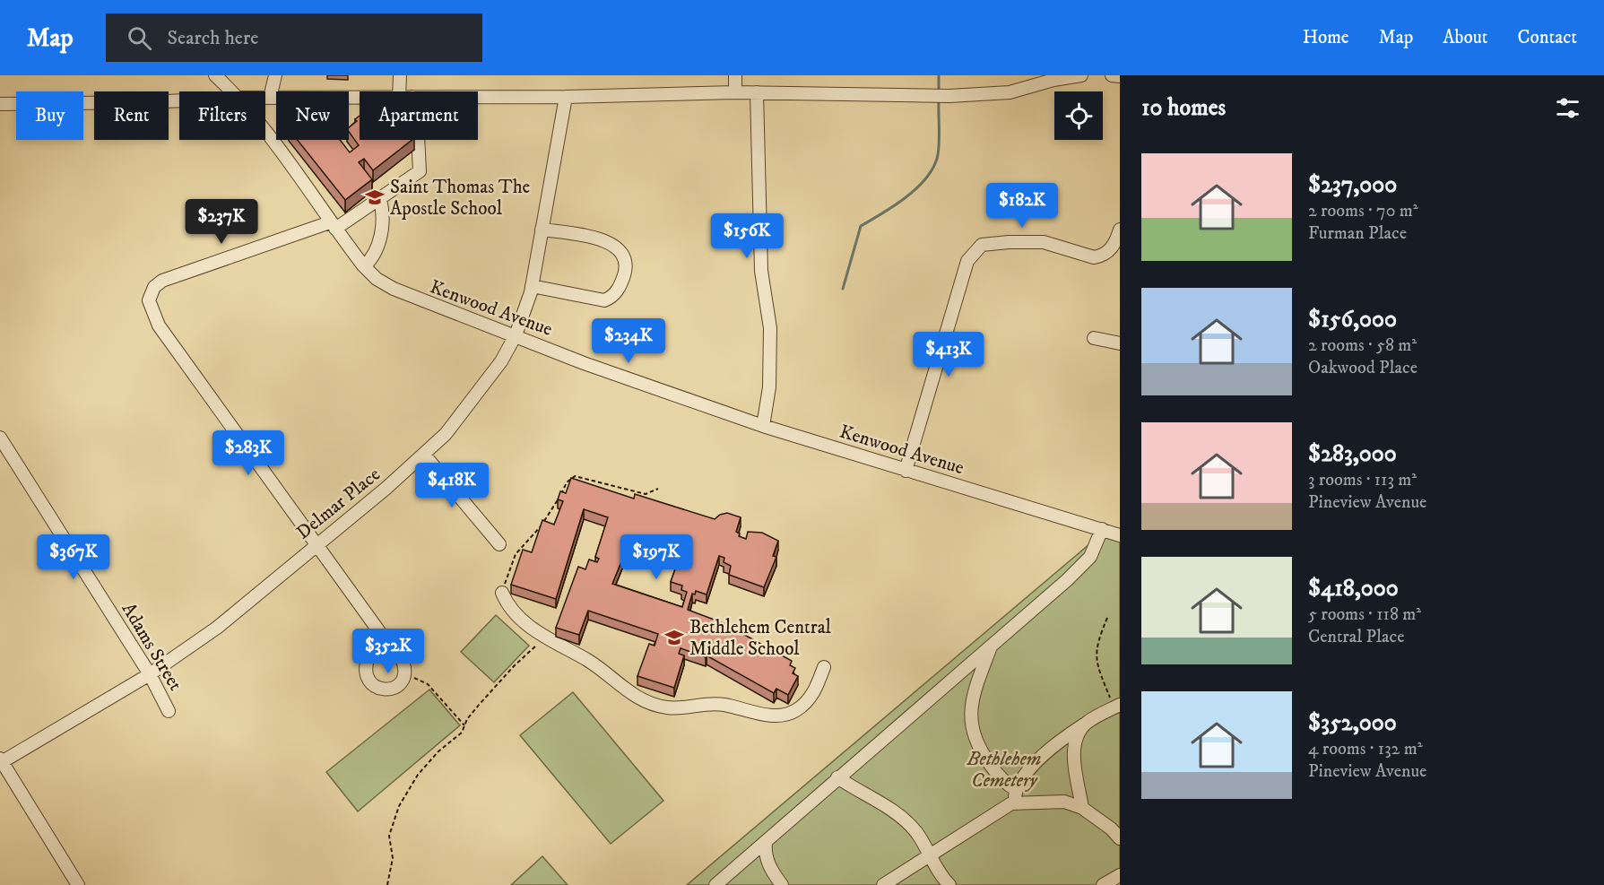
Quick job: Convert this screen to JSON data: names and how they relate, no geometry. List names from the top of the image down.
{
  "streets": {
    "street": ["Kenwood Avenue", "Delmar Place", "Adams Street"]
  },
  "crossings": [
    ["Kenwood Avenue", "Delmar Place"],
    ["Delmar Place", "Adams Street"]
  ],
  "parks": ["Bethlehem Cemetery"],
  "places": {
    "school or university": ["Saint Thomas The Apostle School", "Bethlehem Central Middle School"]
  },
  "page": {
    "header": "Map",
    "search": "Search here",
    "nav": [
      "Home",
      "Map",
      "About",
      "Contact"
    ],
    "heading": "10 homes",
    "chip": [
      "Buy",
      "Rent",
      "Filters",
      "New",
      "Apartment"
    ],
    "list": [
      {
        "name": "$237,000",
        "note": "2 rooms · 70 m² · Furman Place"
      },
      {
        "name": "$156,000",
        "note": "2 rooms · 58 m² · Oakwood Place"
      },
      {
        "name": "$283,000",
        "note": "3 rooms · 113 m² · Pineview Avenue"
      },
      {
        "name": "$418,000",
        "note": "5 rooms · 118 m² · Central Place"
      },
      {
        "name": "$352,000",
        "note": "4 rooms · 132 m² · Pineview Avenue"
      }
    ],
    "price": [
      "$182K",
      "$237K",
      "$156K",
      "$234K",
      "$413K",
      "$283K",
      "$418K",
      "$367K",
      "$197K",
      "$352K"
    ]
  }
}
